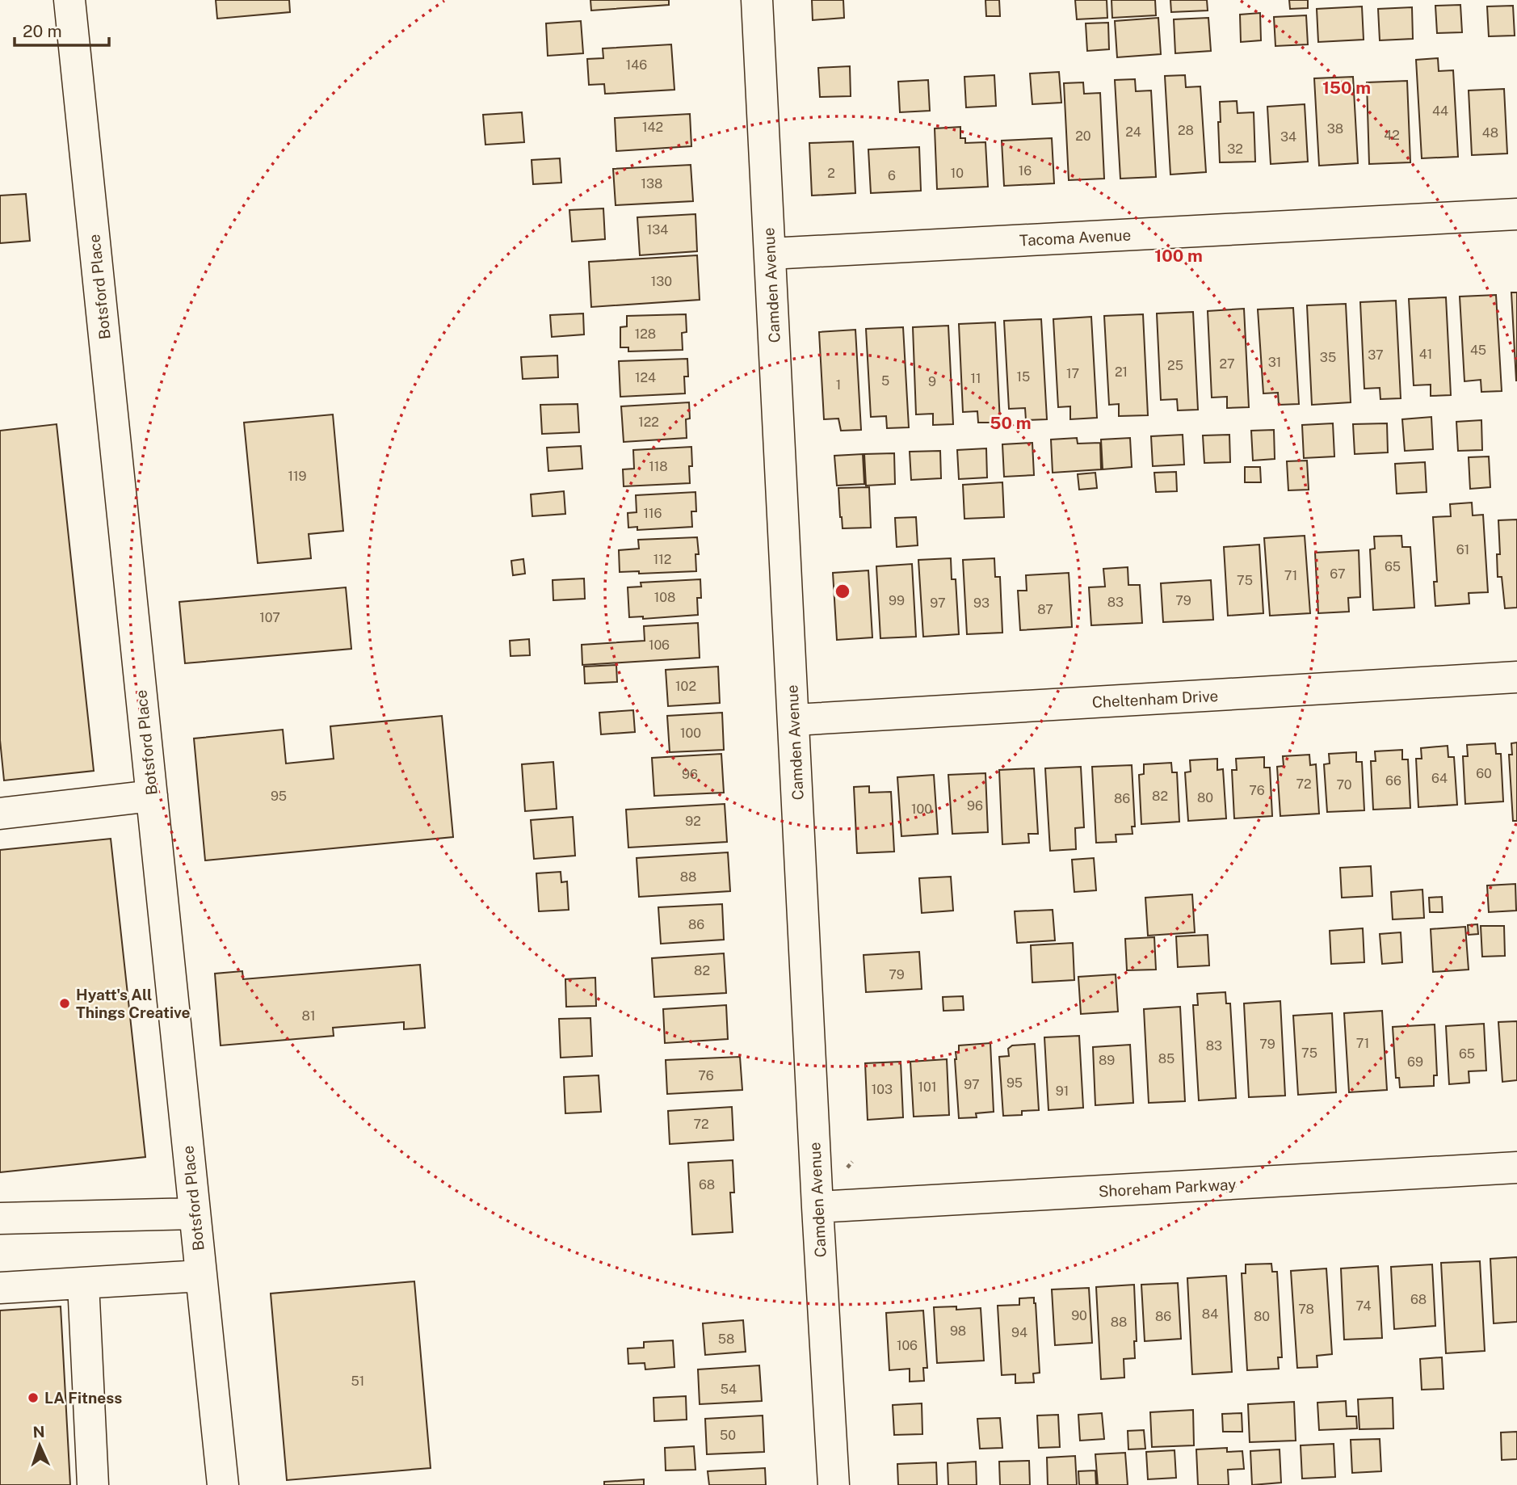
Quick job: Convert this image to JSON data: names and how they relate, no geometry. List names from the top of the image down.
{
  "streets": {
    "street": [
      "Tacoma Avenue",
      "Camden Avenue",
      "Botsford Place",
      "Cheltenham Drive",
      "Shoreham Parkway"
    ]
  },
  "crossings": [
    ["Tacoma Avenue", "Camden Avenue"],
    ["Camden Avenue", "Cheltenham Drive"],
    ["Camden Avenue", "Shoreham Parkway"]
  ],
  "places": ["Hyatt's All Things Creative", "LA Fitness"],
  "house_numbers": [
    "146",
    "44",
    "142",
    "38",
    "28",
    "24",
    "48",
    "42",
    "20",
    "34",
    "32",
    "16",
    "2",
    "10",
    "6",
    "138",
    "134",
    "130",
    "128",
    "45",
    "41",
    "37",
    "35",
    "31",
    "27",
    "25",
    "21",
    "17",
    "15",
    "124",
    "11",
    "5",
    "9",
    "1",
    "122",
    "118",
    "119",
    "116",
    "61",
    "112",
    "65",
    "67",
    "71",
    "75",
    "108",
    "99",
    "79",
    "83",
    "97",
    "93",
    "87",
    "107",
    "106",
    "102",
    "100",
    "60",
    "96",
    "64",
    "66",
    "72",
    "70",
    "76",
    "95",
    "82",
    "80",
    "86",
    "96",
    "100",
    "92",
    "88",
    "86",
    "82",
    "79",
    "81",
    "71",
    "79",
    "83",
    "75",
    "65",
    "85",
    "89",
    "69",
    "76",
    "95",
    "97",
    "101",
    "103",
    "91",
    "72",
    "68",
    "68",
    "74",
    "78",
    "84",
    "90",
    "86",
    "80",
    "88",
    "98",
    "94",
    "58",
    "106",
    "51",
    "54",
    "50"
  ],
  "scale_bar": "20 m",
  "north": "top",
  "rings": ["150 m", "100 m", "50 m"]
}
